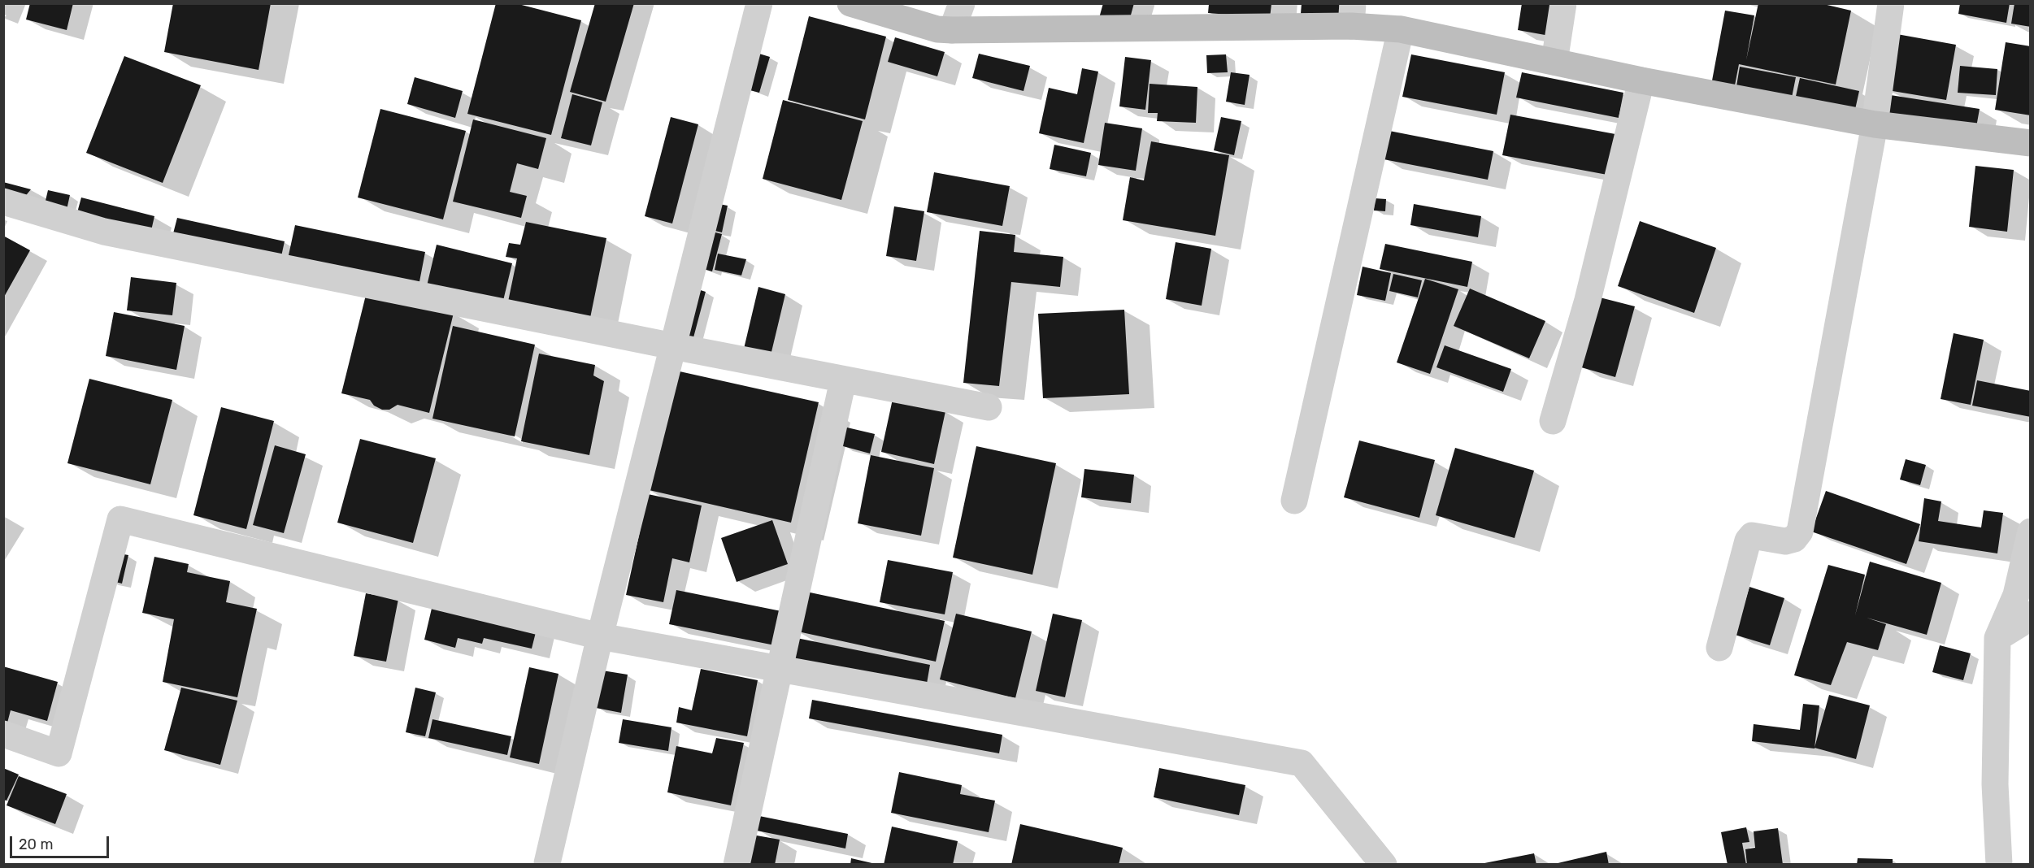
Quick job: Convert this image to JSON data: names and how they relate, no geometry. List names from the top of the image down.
{
  "scale_bar": "20 m"
}
